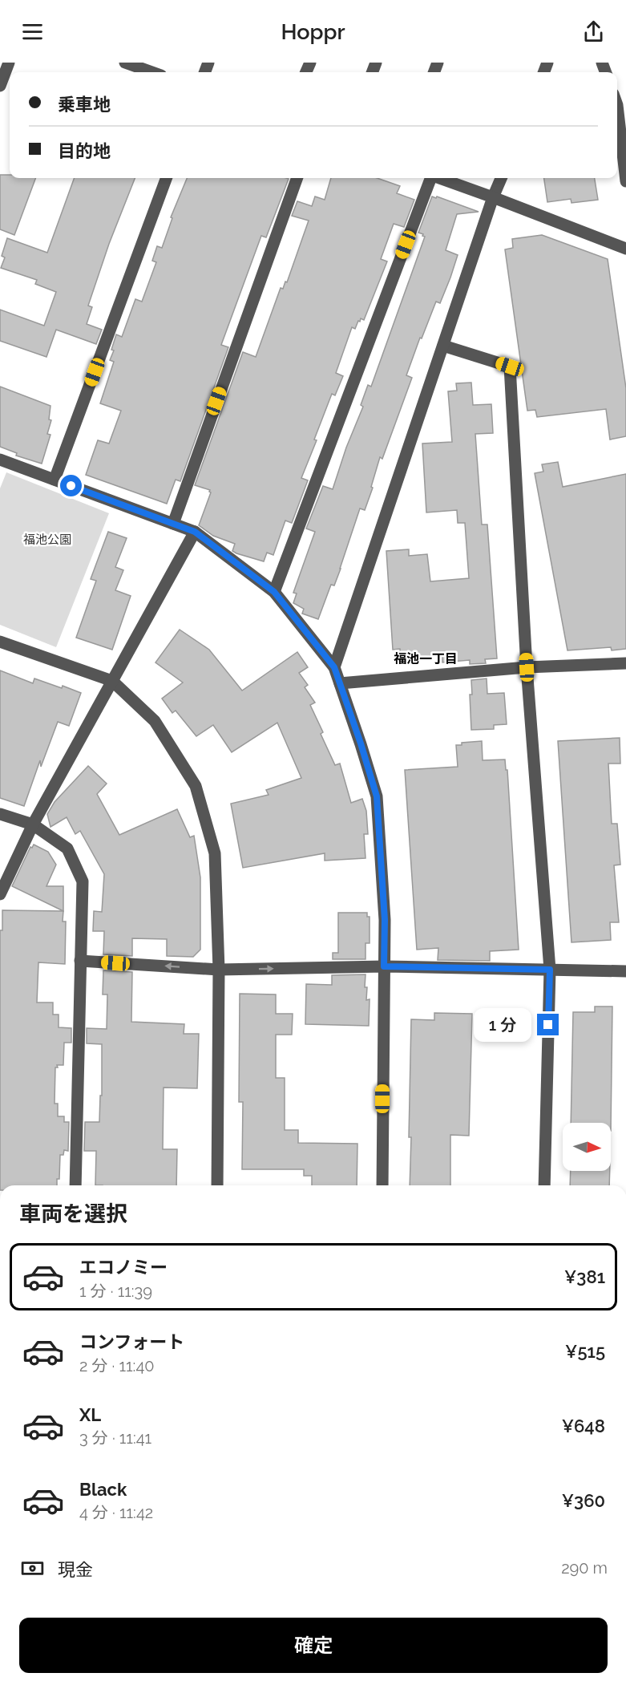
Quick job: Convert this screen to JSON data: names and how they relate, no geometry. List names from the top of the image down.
{
  "districts": ["福池一丁目"],
  "parks": ["福池公園"],
  "north": "right",
  "page": {
    "header": "Hoppr",
    "banner": ["乗車地", "目的地"],
    "bubble": "1 分",
    "heading": "車両を選択",
    "list": [
      {
        "name": "エコノミー",
        "note": "1 分 · 11:39",
        "value": "¥381"
      },
      {
        "name": "コンフォート",
        "note": "2 分 · 11:40",
        "value": "¥515"
      },
      {
        "name": "XL",
        "note": "3 分 · 11:41",
        "value": "¥648"
      },
      {
        "name": "Black",
        "note": "4 分 · 11:42",
        "value": "¥360"
      }
    ],
    "pay": ["現金", "290 m"],
    "buttons": "確定"
  }
}
